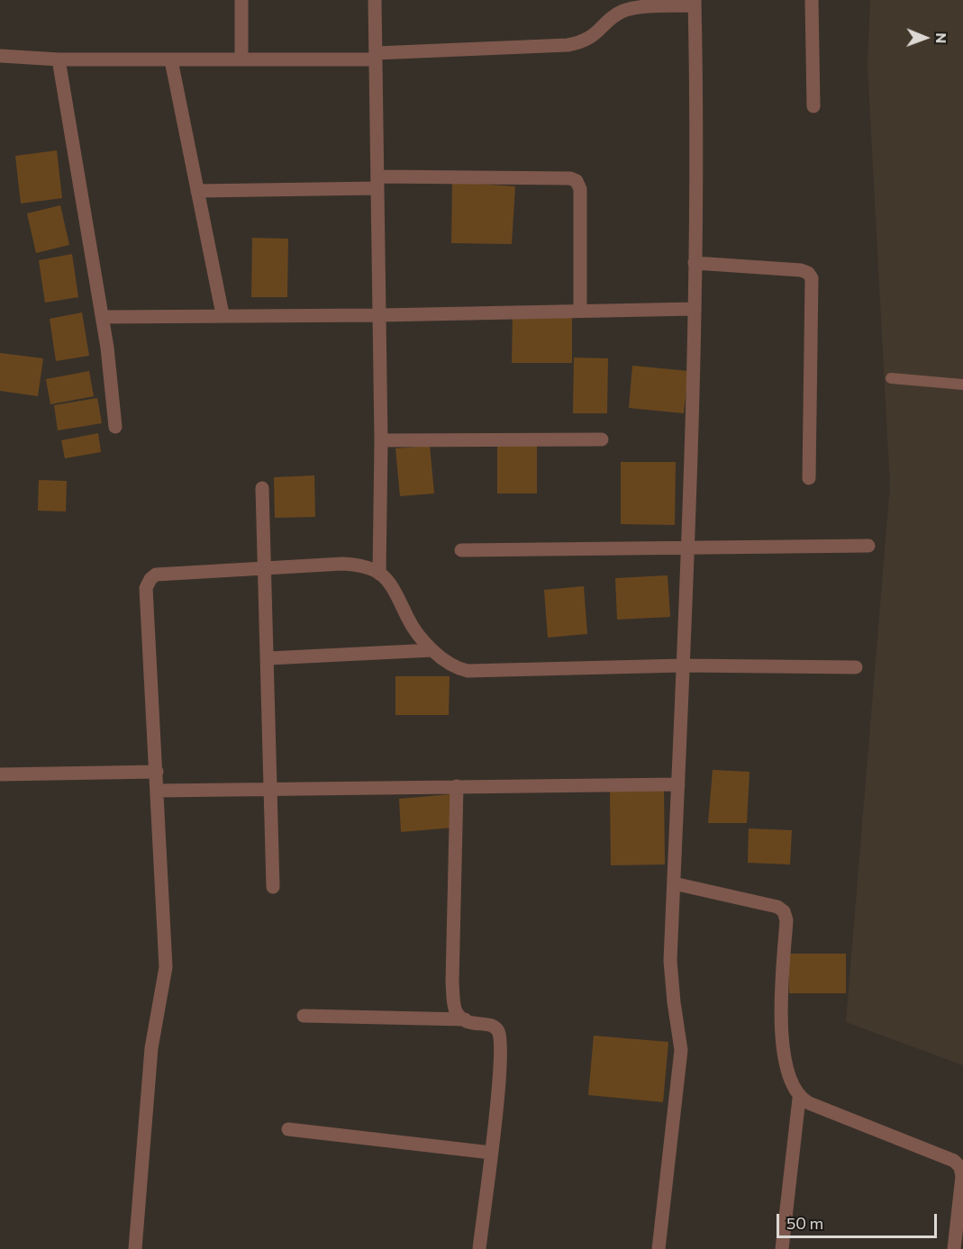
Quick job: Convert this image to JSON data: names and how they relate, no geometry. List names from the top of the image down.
{
  "scale_bar": "50 m",
  "north": "right"
}
